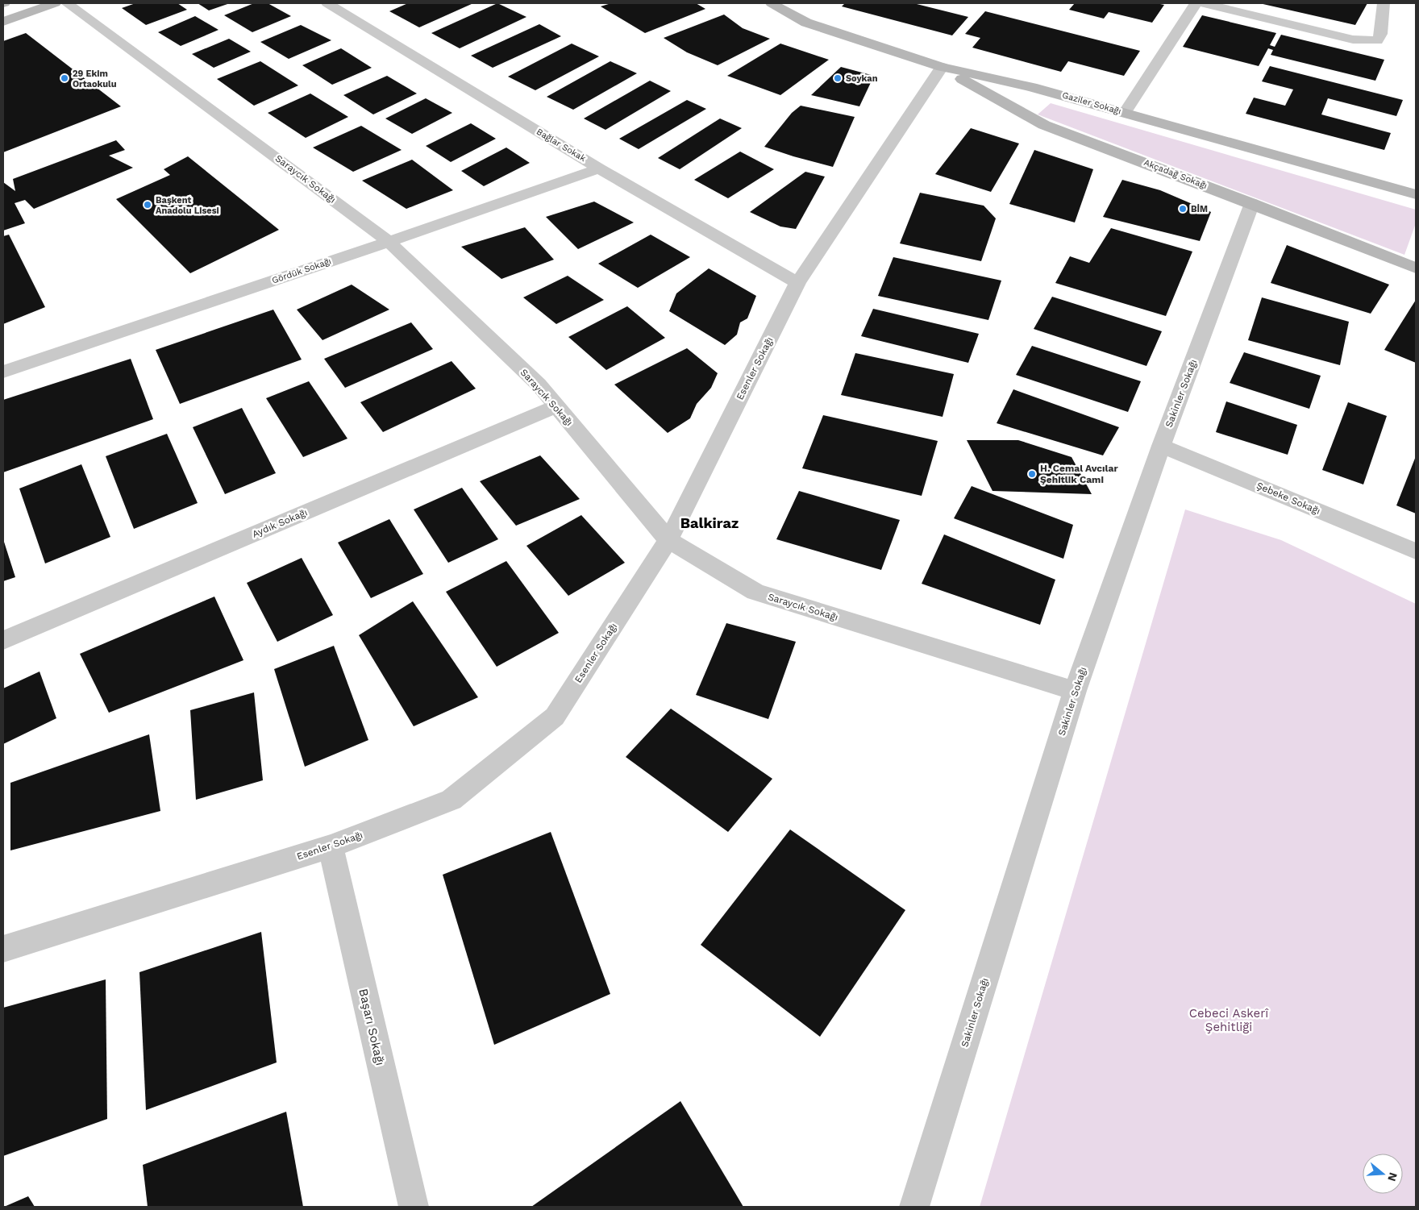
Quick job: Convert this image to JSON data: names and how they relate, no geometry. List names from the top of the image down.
{
  "streets": {
    "street": [
      "Gaziler Sokağı",
      "Bağlar Sokak",
      "Akçadağ Sokağı",
      "Saraycık Sokağı",
      "Gördük Sokağı",
      "Esenler Sokağı",
      "Sakinler Sokağı",
      "Şebeke Sokağı",
      "Aydık Sokağı",
      "Başarı Sokağı"
    ]
  },
  "crossings": [
    ["Gaziler Sokağı", "Akçadağ Sokağı"],
    ["Gaziler Sokağı", "Esenler Sokağı"],
    ["Bağlar Sokak", "Gördük Sokağı"],
    ["Bağlar Sokak", "Esenler Sokağı"],
    ["Akçadağ Sokağı", "Esenler Sokağı"],
    ["Akçadağ Sokağı", "Sakinler Sokağı"],
    ["Saraycık Sokağı", "Gördük Sokağı"],
    ["Saraycık Sokağı", "Esenler Sokağı"],
    ["Saraycık Sokağı", "Sakinler Sokağı"],
    ["Saraycık Sokağı", "Aydık Sokağı"],
    ["Esenler Sokağı", "Başarı Sokağı"],
    ["Sakinler Sokağı", "Şebeke Sokağı"]
  ],
  "districts": ["Balkiraz"],
  "parks": ["Cebeci Askerî Şehitliği"],
  "places": [
    "29 Ekim Ortaokulu",
    "Soykan",
    "Başkent Anadolu Lisesi",
    "BİM",
    "H. Cemal Avcılar Şehitlik Cami"
  ],
  "north": "right"
}
